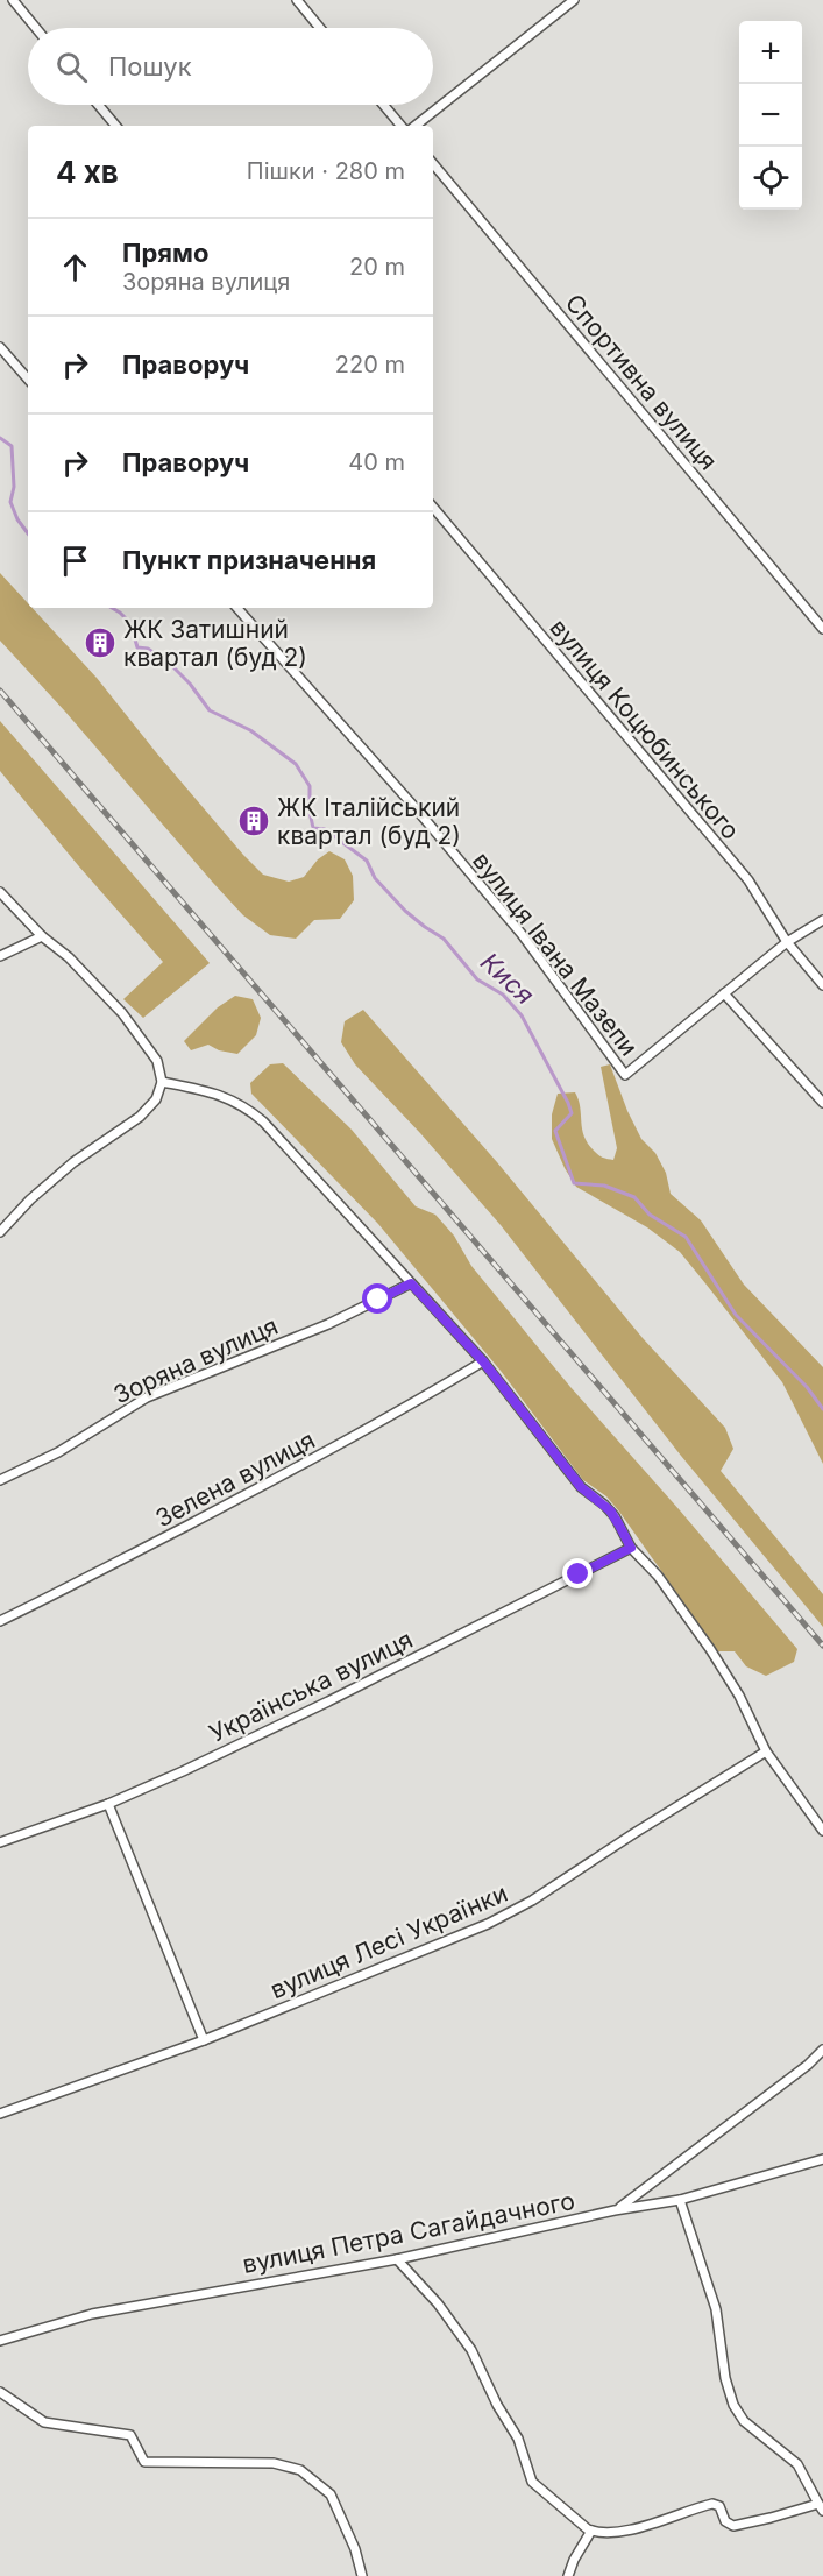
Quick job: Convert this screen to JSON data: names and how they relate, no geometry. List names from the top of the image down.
{
  "streets": {
    "street": [
      "Спортивна вулиця",
      "вулиця Коцюбинського",
      "вулиця Івана Мазепи",
      "Зоряна вулиця",
      "Зелена вулиця",
      "Українська вулиця",
      "вулиця Лесі Українки",
      "вулиця Петра Сагайдачного"
    ]
  },
  "water": ["Кися"],
  "places": {
    "building": ["ЖК Затишний квартал (буд 2)", "ЖК Італійський квартал (буд 2)"]
  },
  "page": {
    "map_buttons": ["+", "−"],
    "search": "Пошук",
    "heading": ["4 хв", "Пішки · 280 m"],
    "list": [
      ["Прямо", "Зоряна вулиця", "20 m"],
      ["Праворуч", "220 m"],
      ["Праворуч", "40 m"],
      "Пункт призначення"
    ]
  }
}
